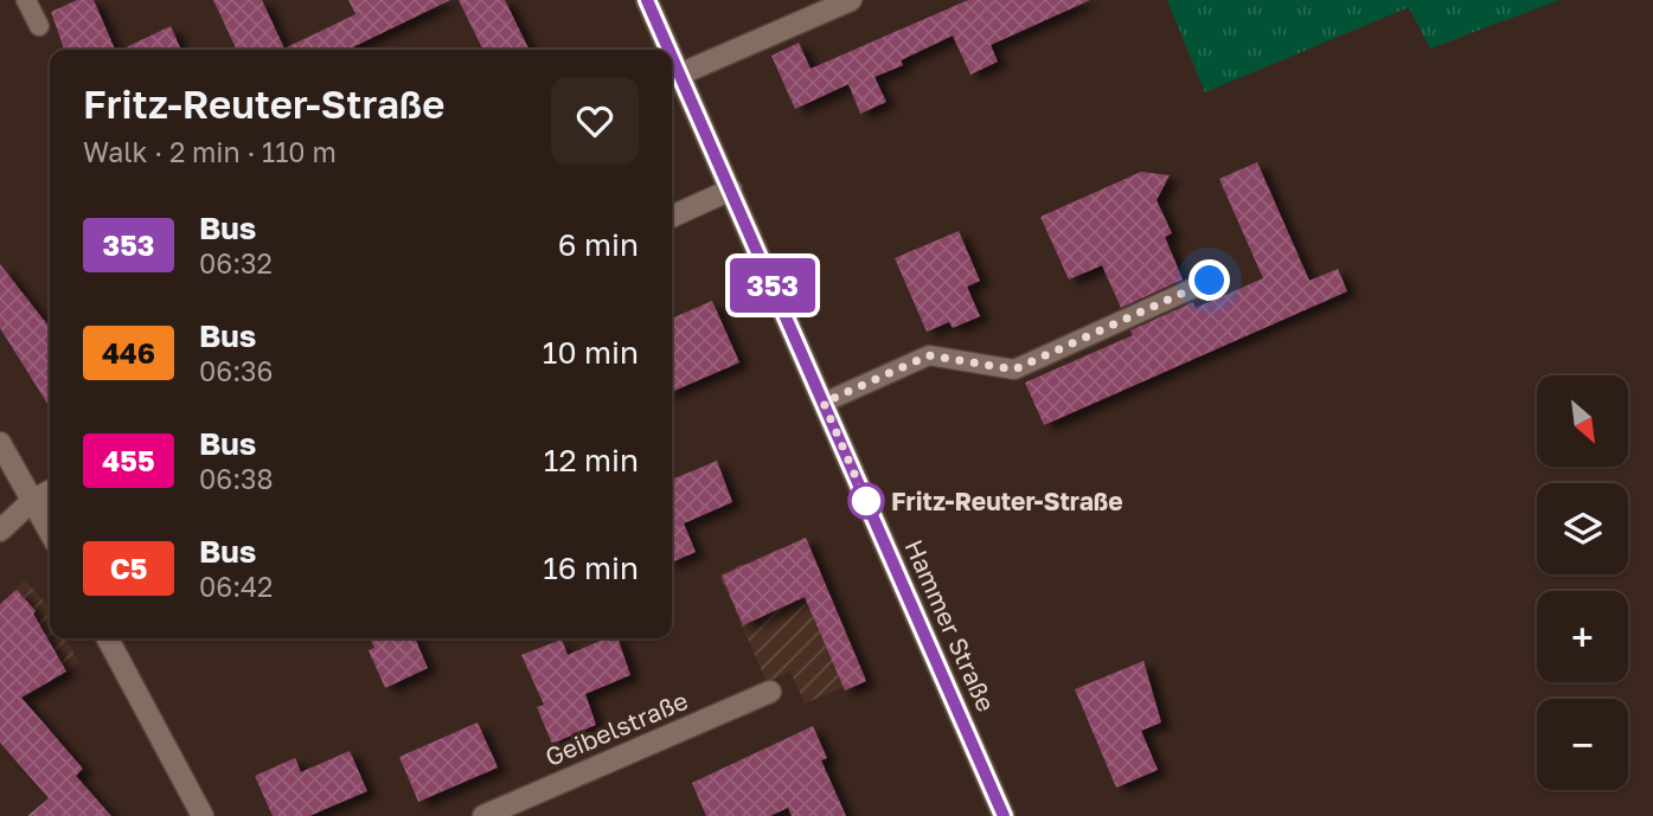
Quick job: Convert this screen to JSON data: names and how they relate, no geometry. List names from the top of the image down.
{
  "streets": {
    "street": ["Hammer Straße", "Geibelstraße"]
  },
  "places": ["Fritz-Reuter-Straße"],
  "lines": ["bus line 353"],
  "north": "bottom right",
  "page": {
    "on_map": "353",
    "heading": ["Fritz-Reuter-Straße", "Walk · 2 min · 110 m"],
    "list": [
      {
        "mark": "353",
        "name": "Bus",
        "note": "06:32",
        "value": "6 min"
      },
      {
        "mark": "446",
        "name": "Bus",
        "note": "06:36",
        "value": "10 min"
      },
      {
        "mark": "455",
        "name": "Bus",
        "note": "06:38",
        "value": "12 min"
      },
      {
        "mark": "C5",
        "name": "Bus",
        "note": "06:42",
        "value": "16 min"
      }
    ],
    "map_buttons": ["+", "−"]
  }
}
